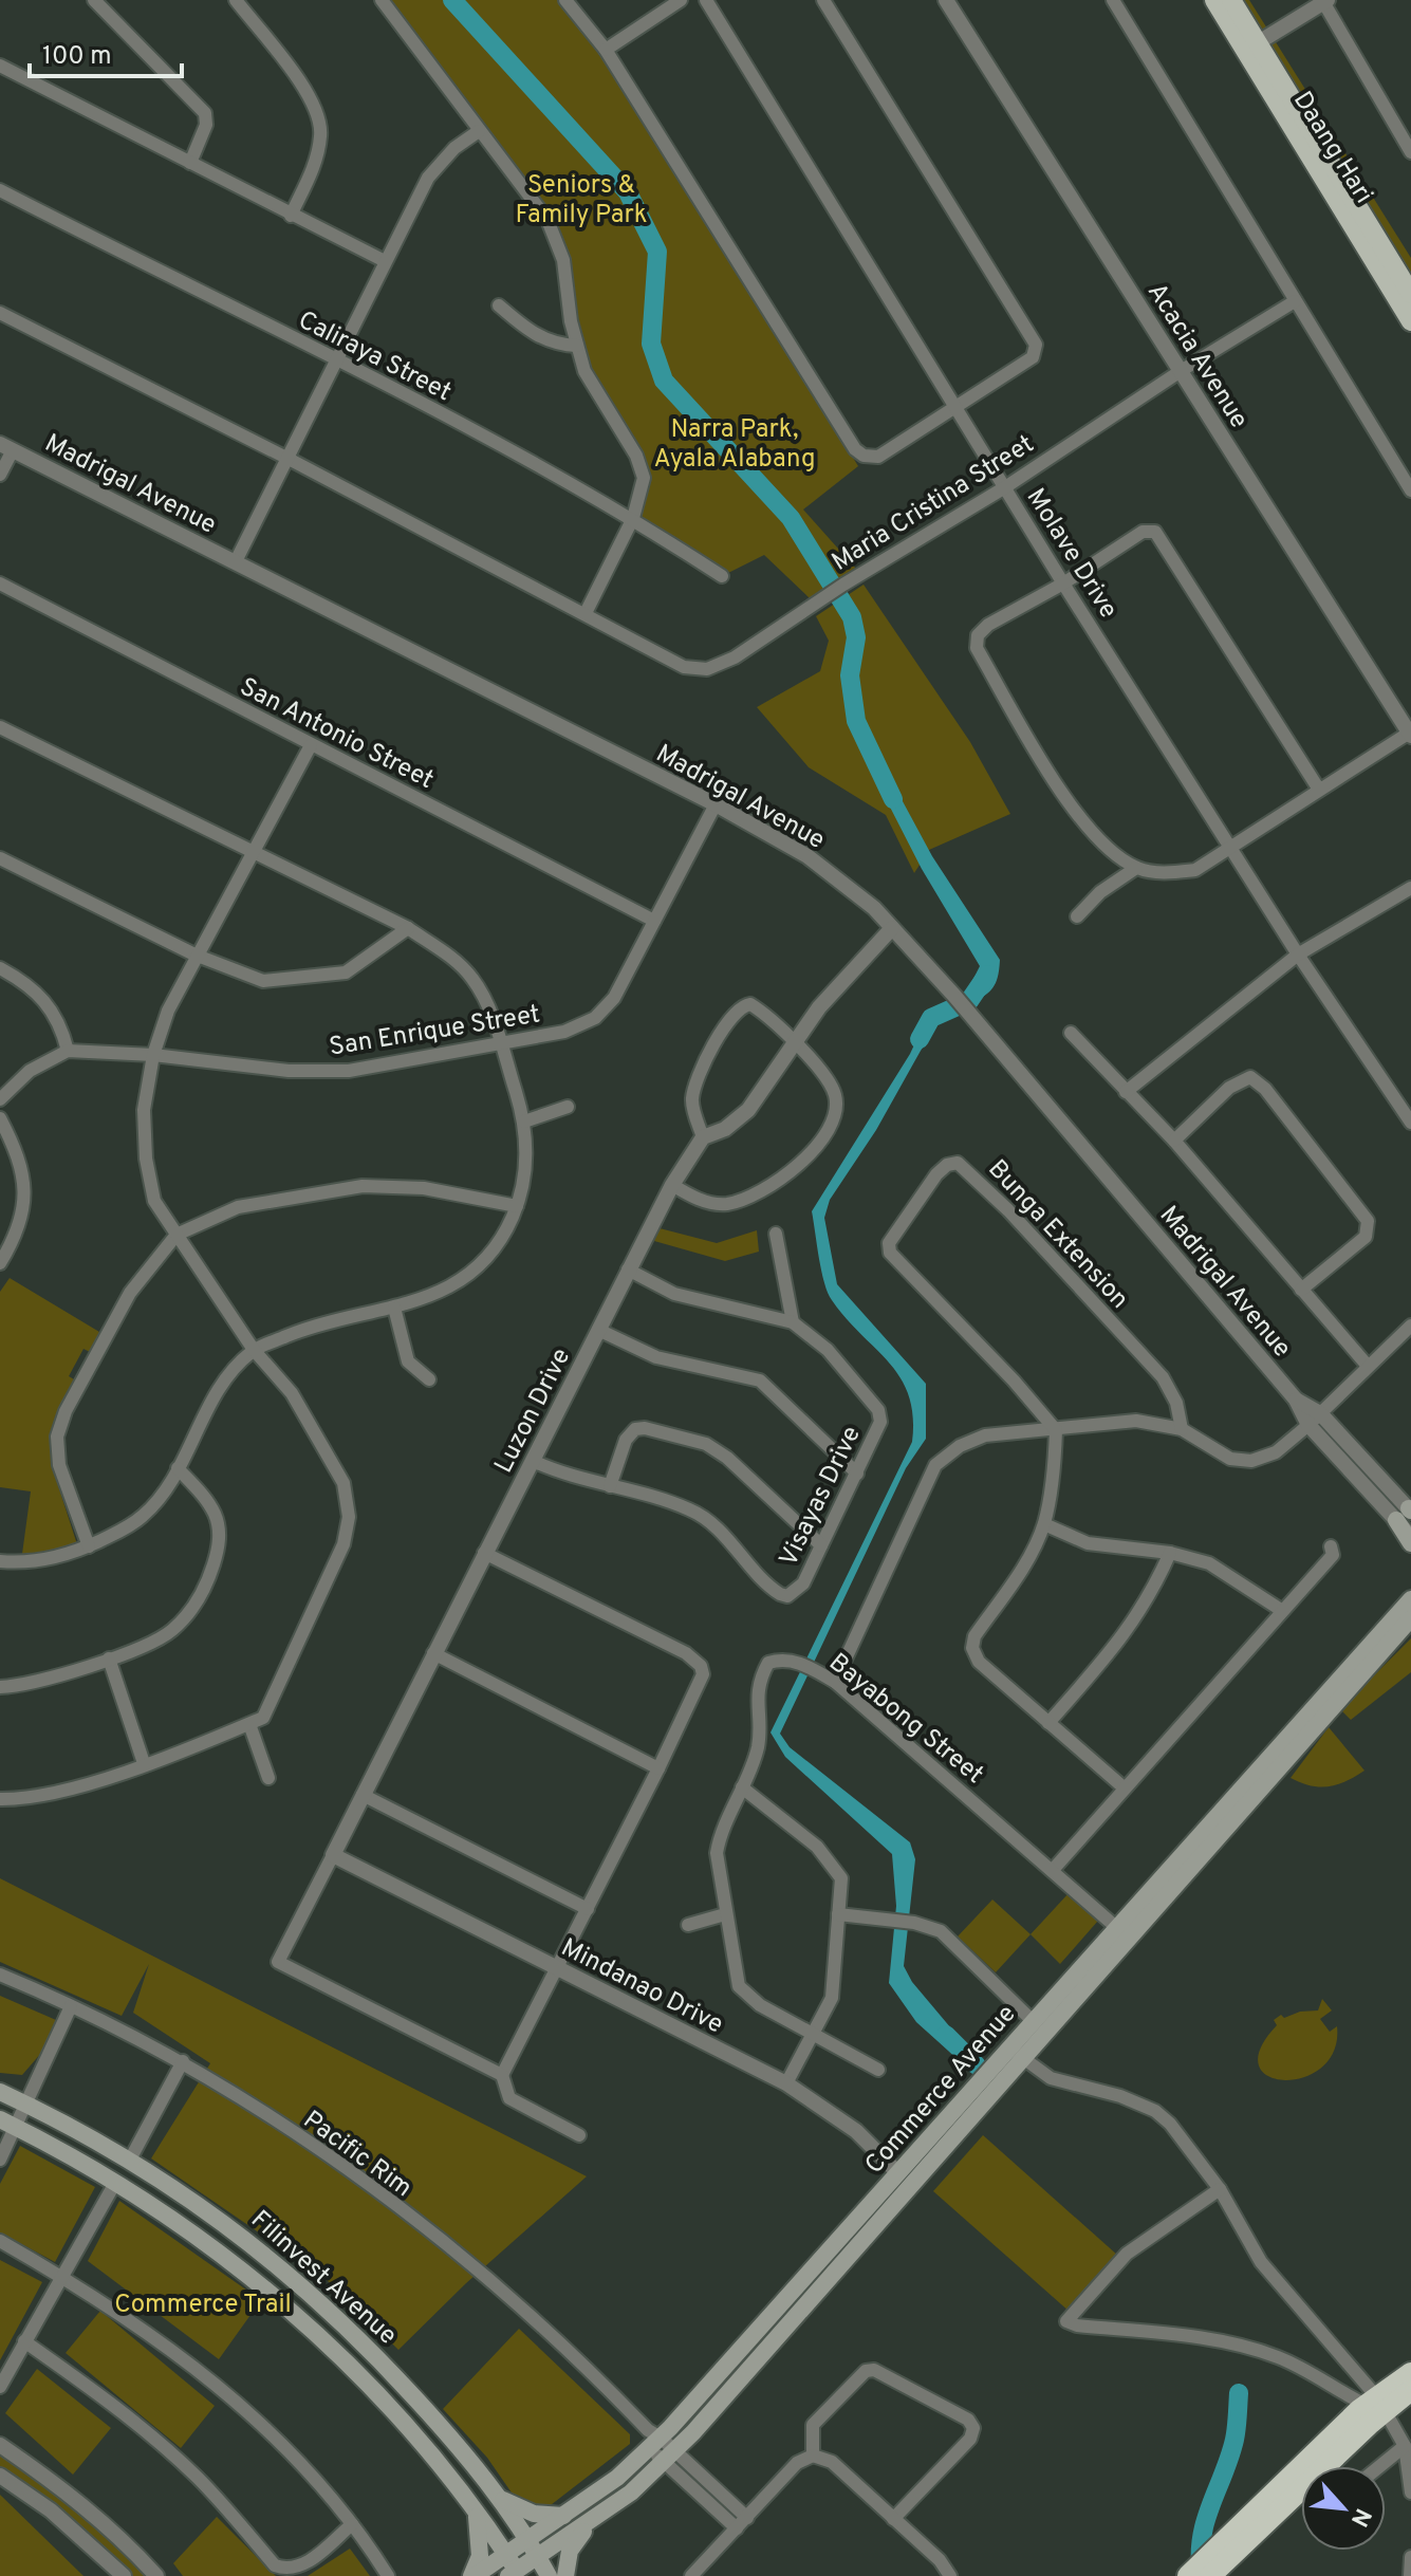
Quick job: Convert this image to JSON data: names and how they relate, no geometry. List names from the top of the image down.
{
  "streets": {
    "main road": ["Daang Hari", "Commerce Avenue", "Filinvest Avenue"],
    "street": [
      "Caliraya Street",
      "Acacia Avenue",
      "Madrigal Avenue",
      "Maria Cristina Street",
      "Molave Drive",
      "San Antonio Street",
      "San Enrique Street",
      "Bunga Extension",
      "Luzon Drive",
      "Visayas Drive",
      "Bayabong Street",
      "Mindanao Drive",
      "Pacific Rim"
    ]
  },
  "crossings": [
    ["Acacia Avenue", "Maria Cristina Street"],
    ["Madrigal Avenue", "San Enrique Street"],
    ["Madrigal Avenue", "Luzon Drive"],
    ["Maria Cristina Street", "Molave Drive"],
    ["San Antonio Street", "San Enrique Street"],
    ["Luzon Drive", "Visayas Drive"],
    ["Luzon Drive", "Mindanao Drive"],
    ["Bayabong Street", "Commerce Avenue"],
    ["Mindanao Drive", "Commerce Avenue"],
    ["Commerce Avenue", "Pacific Rim"],
    ["Commerce Avenue", "Filinvest Avenue"]
  ],
  "parks": ["Seniors & Family Park", "Narra Park, Ayala Alabang", "Commerce Trail"],
  "scale_bar": "100 m",
  "north": "bottom right"
}
